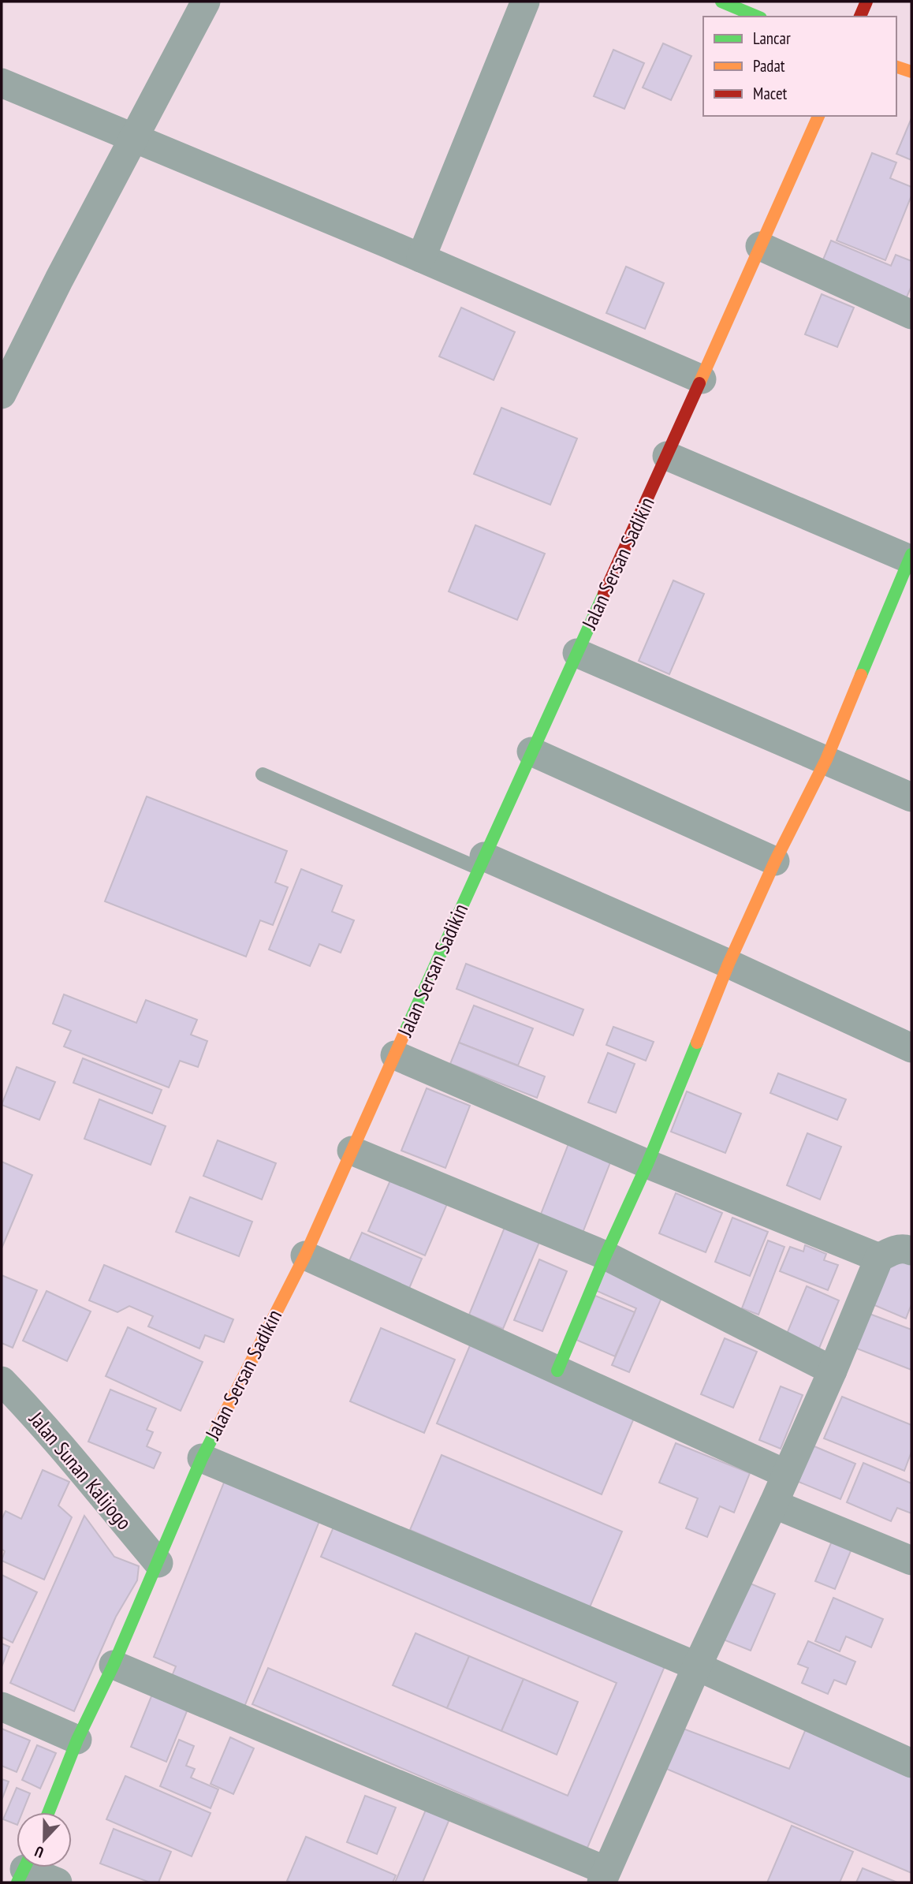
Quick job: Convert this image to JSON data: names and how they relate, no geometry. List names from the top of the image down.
{
  "streets": {
    "main road": ["Jalan Sersan Sadikin"],
    "street": ["Jalan Sunan Kalijogo"]
  },
  "crossings": [
    ["Jalan Sersan Sadikin", "Jalan Sunan Kalijogo"]
  ],
  "legend": ["Lancar", "Padat", "Macet"],
  "north": "bottom"
}
